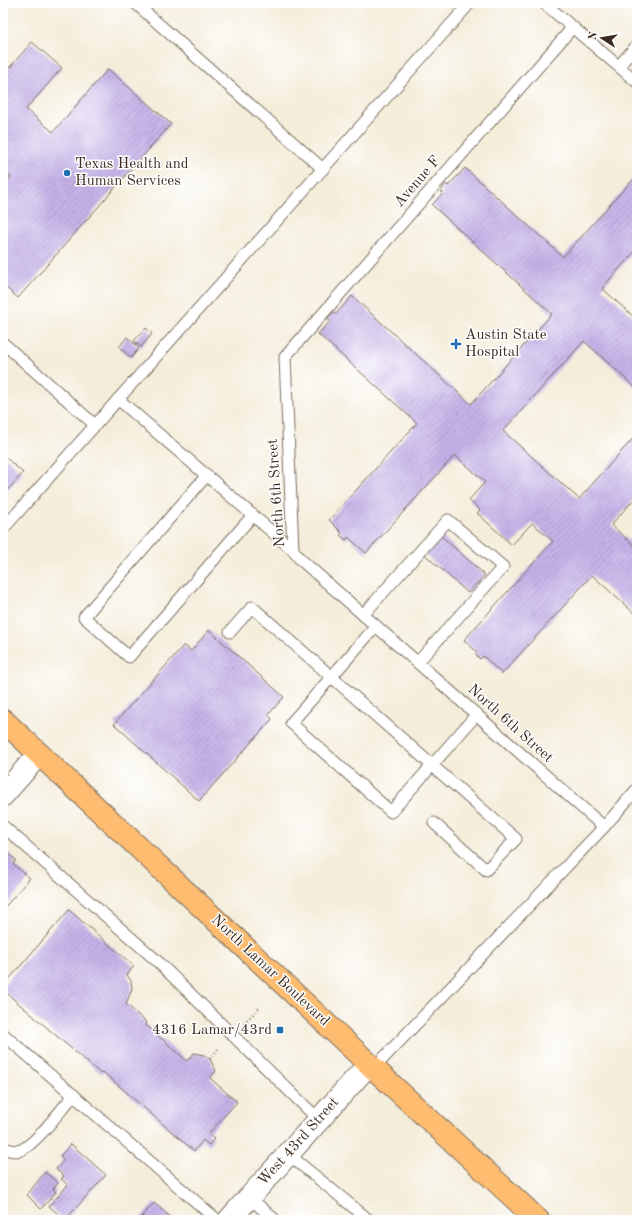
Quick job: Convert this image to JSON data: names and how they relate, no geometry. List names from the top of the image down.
{
  "streets": {
    "main road": ["North Lamar Boulevard"],
    "street": ["West 43rd Street"],
    "lane": ["Avenue F", "North 6th Street"]
  },
  "crossings": [
    ["Avenue F", "North 6th Street"],
    ["North Lamar Boulevard", "West 43rd Street"]
  ],
  "places": {
    "other": ["Texas Health and Human Services"],
    "health": ["Austin State Hospital"],
    "transit": ["4316 Lamar/43rd"]
  },
  "north": "left"
}
